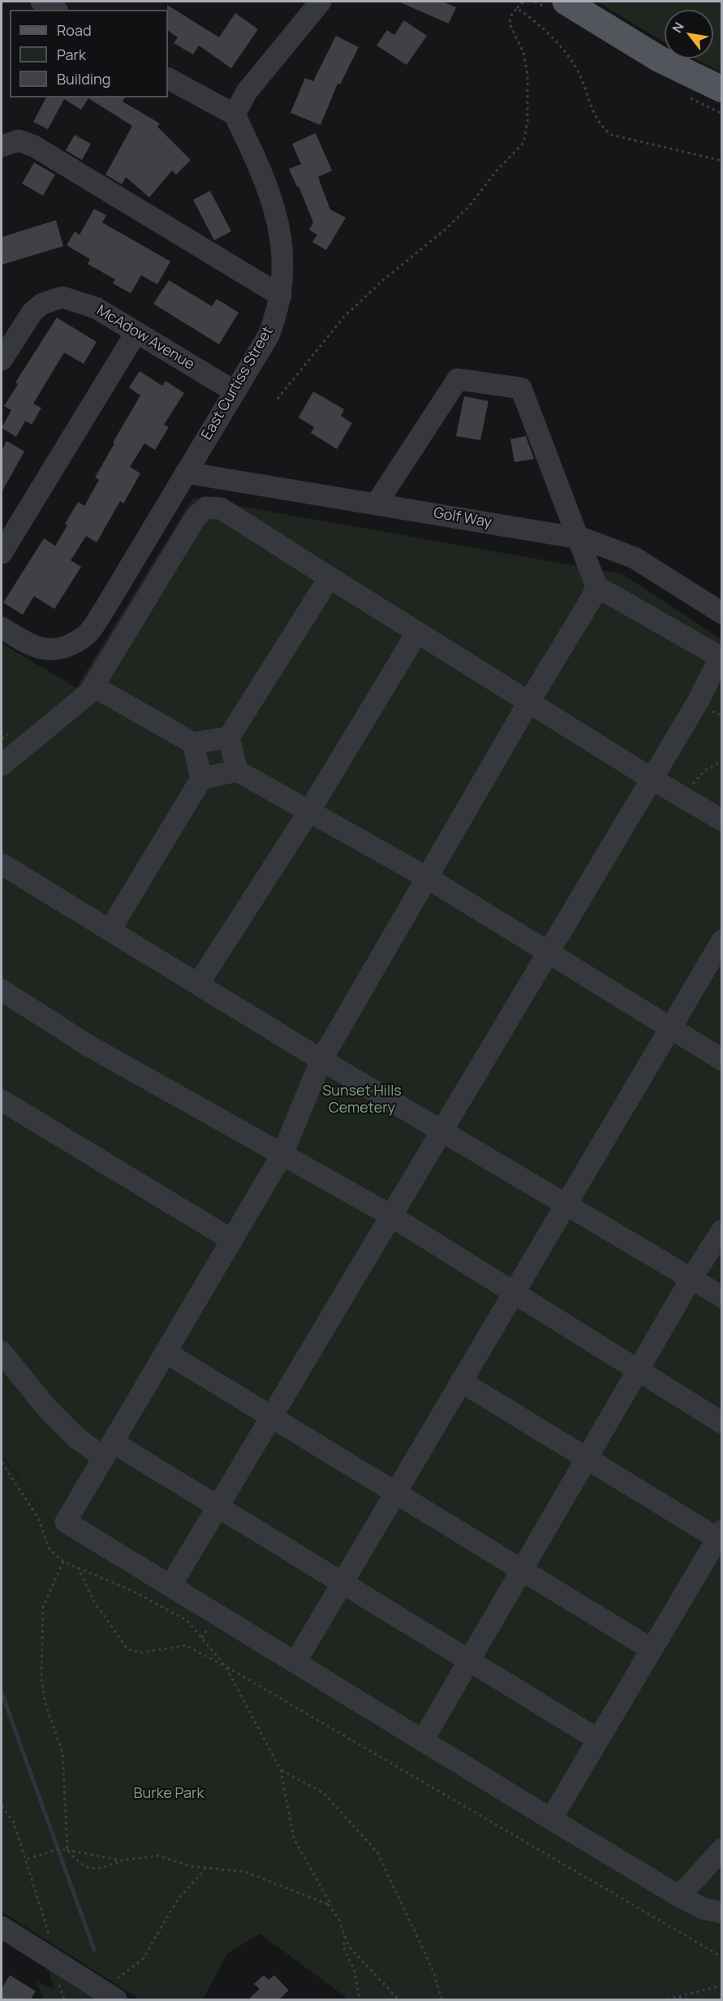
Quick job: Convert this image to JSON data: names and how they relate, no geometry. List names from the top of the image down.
{
  "streets": {
    "street": ["McAdow Avenue", "East Curtiss Street", "Golf Way"]
  },
  "crossings": [
    ["McAdow Avenue", "East Curtiss Street"],
    ["East Curtiss Street", "Golf Way"]
  ],
  "parks": ["Sunset Hills Cemetery", "Burke Park"],
  "legend": ["Road", "Park", "Building"],
  "north": "top left"
}
